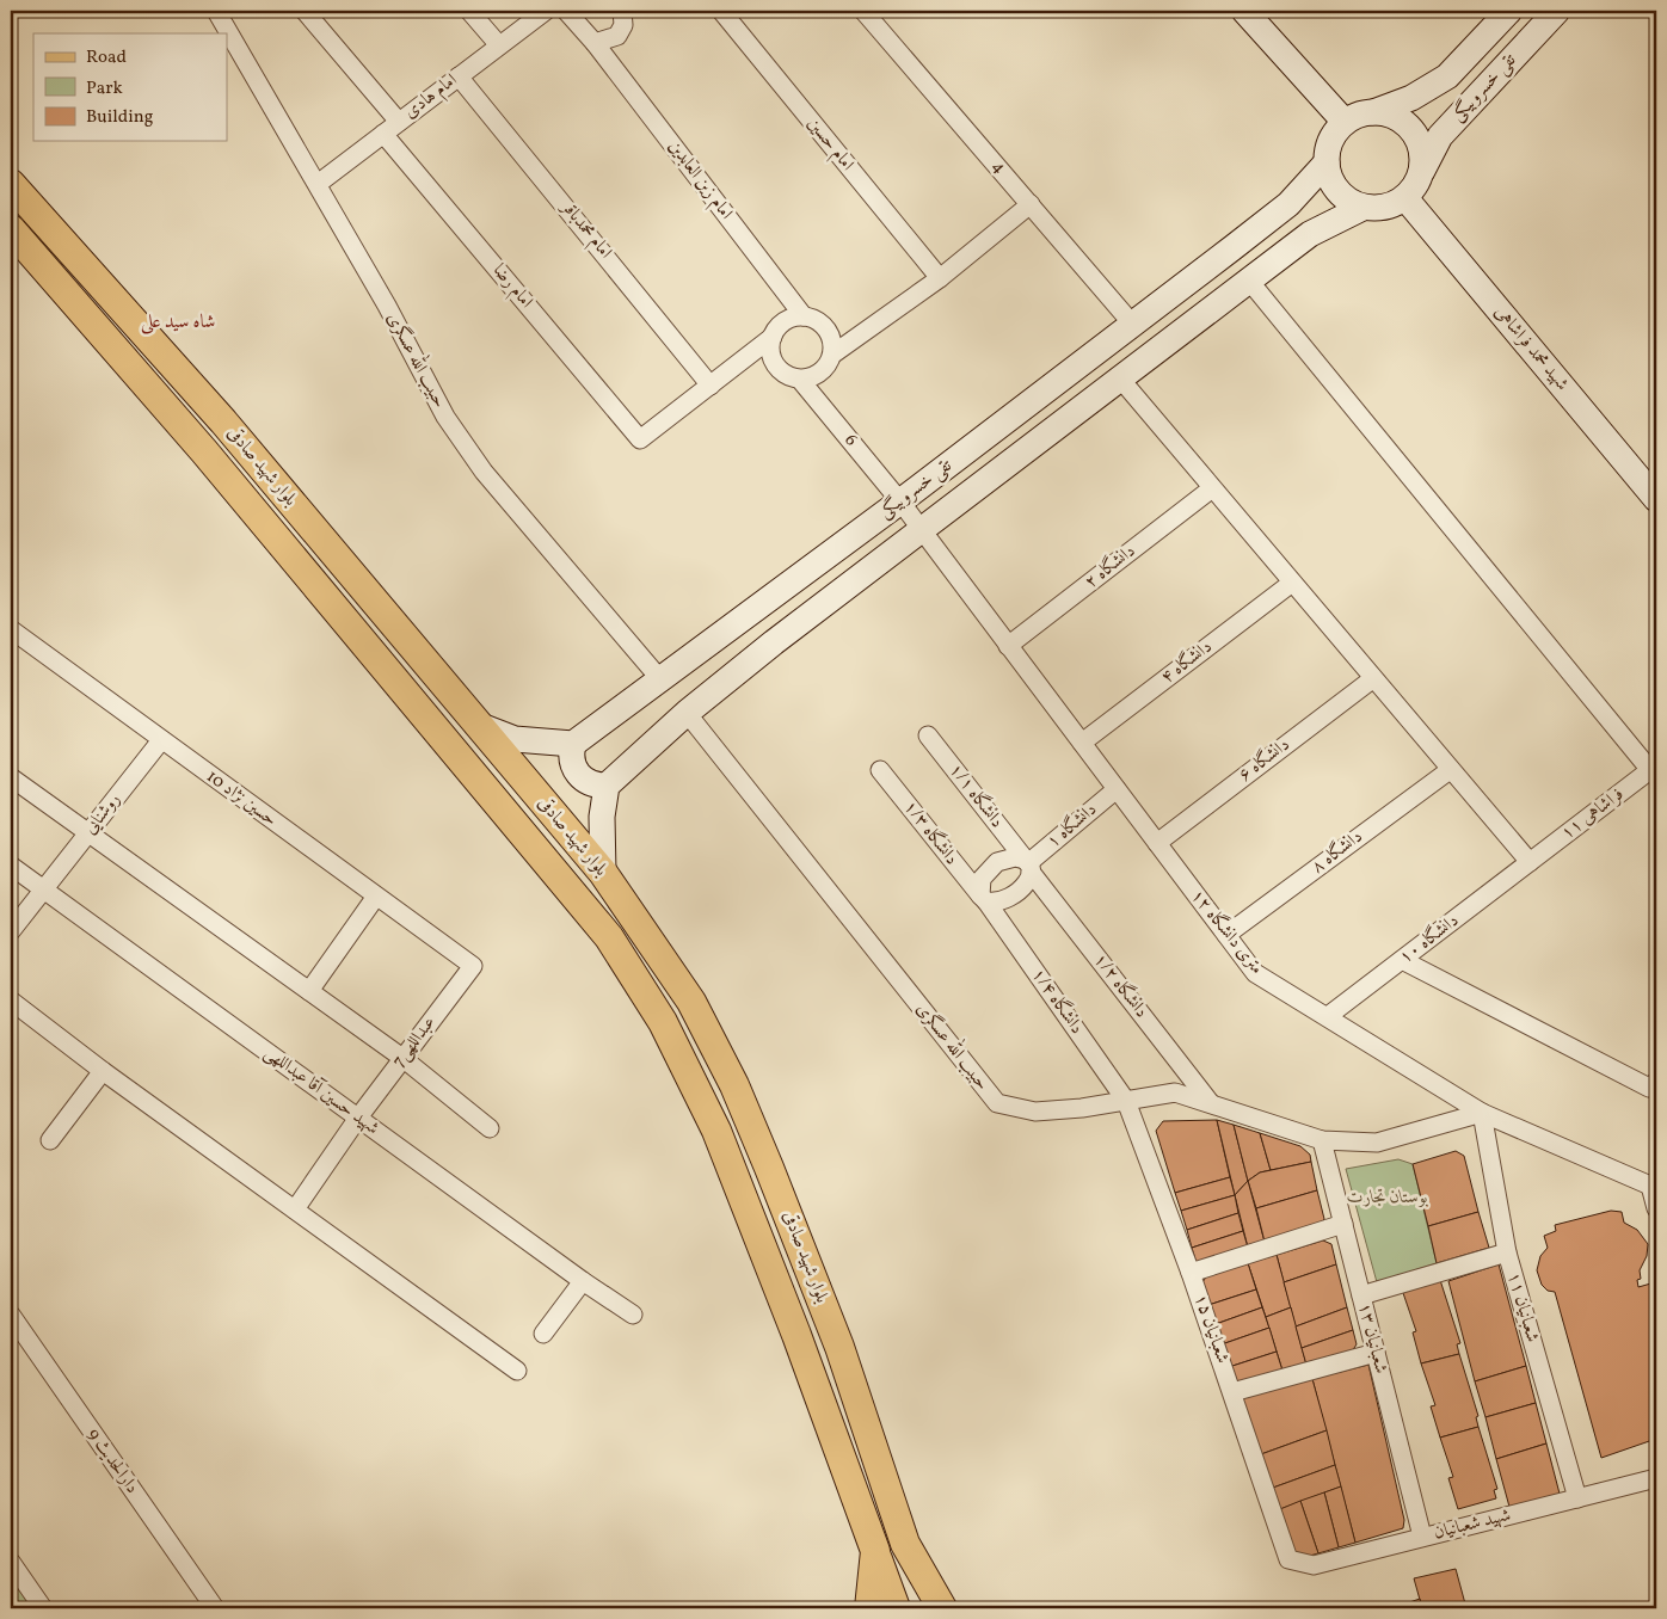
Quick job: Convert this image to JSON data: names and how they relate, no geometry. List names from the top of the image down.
{
  "streets": {
    "main road": ["تقی خسروبیگی", "شهید محمد فراشاهی", "بلوار شهید صادقی"],
    "street": [
      "امام هادی",
      "امام حسین",
      "4",
      "امام زین العابدین",
      "امام محمدباقر",
      "امام رضا",
      "حبیب الله عسگری",
      "6",
      "دانشگاه ۲",
      "دانشگاه ۴",
      "دانشگاه ۶",
      "دانشگاه ۱/۱",
      "حسین نژاد 10",
      "روشنایی",
      "فراشاهی ۱۱",
      "دانشگاه ۱",
      "دانشگاه ۱/۳",
      "دانشگاه ۸",
      "۱۲ متری دانشگاه",
      "دانشگاه ۱۰",
      "دانشگاه ۱/۲",
      "دانشگاه ۱/۴",
      "عبداللهی7",
      "شهید حسین آقا عبداللهی",
      "شعبانیان ۱۱",
      "شعبانیان ۱۵",
      "شعبانیان ۱۳",
      "دارالحدیث 9",
      "شهید شعبانیان"
    ]
  },
  "crossings": [
    ["تقی خسروبیگی", "4"],
    ["تقی خسروبیگی", "شهید محمد فراشاهی"],
    ["تقی خسروبیگی", "حبیب الله عسگری"],
    ["تقی خسروبیگی", "6"],
    ["تقی خسروبیگی", "۱۲ متری دانشگاه"],
    ["امام هادی", "امام محمدباقر"],
    ["امام هادی", "امام رضا"],
    ["امام هادی", "حبیب الله عسگری"],
    ["امام زین العابدین", "6"],
    ["امام محمدباقر", "امام رضا"],
    ["حبیب الله عسگری", "۱۲ متری دانشگاه"],
    ["حبیب الله عسگری", "دانشگاه ۱/۲"],
    ["حبیب الله عسگری", "دانشگاه ۱/۴"],
    ["حبیب الله عسگری", "شعبانیان ۱۱"],
    ["حبیب الله عسگری", "شعبانیان ۱۵"],
    ["حبیب الله عسگری", "شعبانیان ۱۳"],
    ["6", "۱۲ متری دانشگاه"],
    ["دانشگاه ۲", "۱۲ متری دانشگاه"],
    ["دانشگاه ۴", "۱۲ متری دانشگاه"],
    ["دانشگاه ۶", "۱۲ متری دانشگاه"],
    ["دانشگاه ۱/۱", "دانشگاه ۱"],
    ["دانشگاه ۱/۱", "دانشگاه ۱/۳"],
    ["دانشگاه ۱/۱", "دانشگاه ۱/۲"],
    ["دانشگاه ۱/۱", "دانشگاه ۱/۴"],
    ["حسین نژاد 10", "روشنایی"],
    ["حسین نژاد 10", "عبداللهی7"],
    ["روشنایی", "شهید حسین آقا عبداللهی"],
    ["فراشاهی ۱۱", "دانشگاه ۱۰"],
    ["دانشگاه ۱", "دانشگاه ۱/۳"],
    ["دانشگاه ۱", "۱۲ متری دانشگاه"],
    ["دانشگاه ۱", "دانشگاه ۱/۲"],
    ["دانشگاه ۱", "دانشگاه ۱/۴"],
    ["دانشگاه ۱/۳", "دانشگاه ۱/۲"],
    ["دانشگاه ۱/۳", "دانشگاه ۱/۴"],
    ["دانشگاه ۸", "۱۲ متری دانشگاه"],
    ["۱۲ متری دانشگاه", "دانشگاه ۱۰"],
    ["۱۲ متری دانشگاه", "شعبانیان ۱۱"],
    ["دانشگاه ۱/۲", "دانشگاه ۱/۴"],
    ["دانشگاه ۱/۴", "شعبانیان ۱۵"],
    ["عبداللهی7", "شهید حسین آقا عبداللهی"],
    ["شعبانیان ۱۱", "شهید شعبانیان"],
    ["شعبانیان ۱۵", "شهید شعبانیان"],
    ["شعبانیان ۱۳", "شهید شعبانیان"]
  ],
  "districts": ["شاه سید علی"],
  "parks": ["بوستان تجارت"],
  "legend": ["Road", "Park", "Building"]
}
